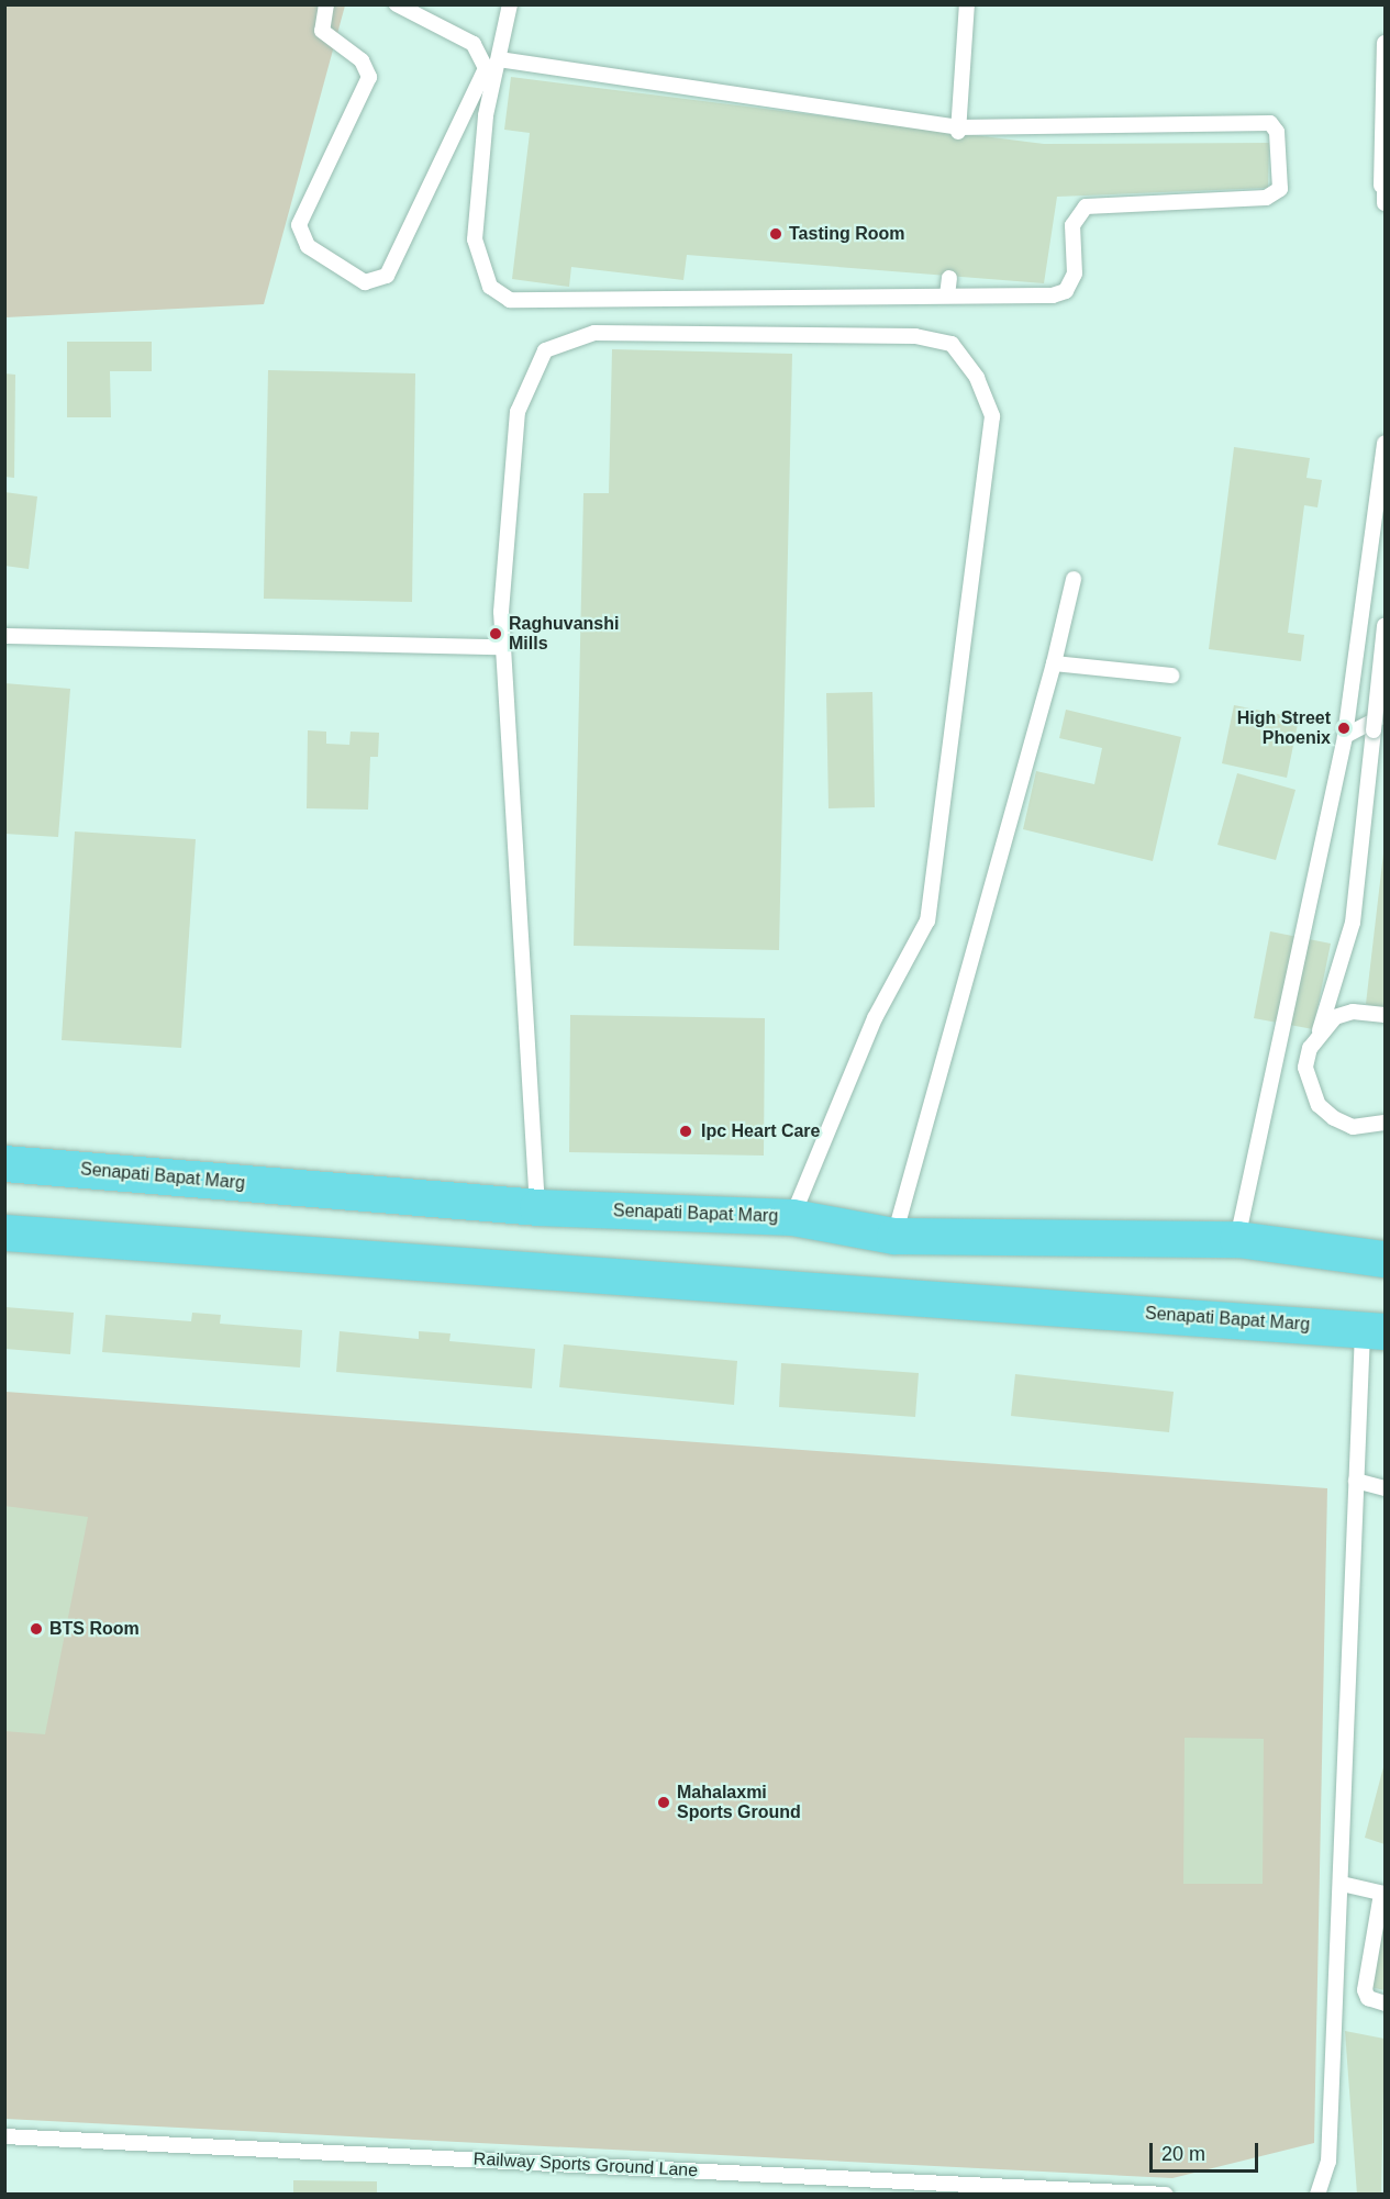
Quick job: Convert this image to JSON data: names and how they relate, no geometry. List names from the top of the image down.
{
  "streets": {
    "main road": ["Senapati Bapat Marg"],
    "lane": ["Railway Sports Ground Lane"]
  },
  "places": [
    "Tasting Room",
    "Raghuvanshi Mills",
    "High Street Phoenix",
    "Ipc Heart Care",
    "BTS Room",
    "Mahalaxmi Sports Ground"
  ],
  "scale_bar": "20 m"
}
